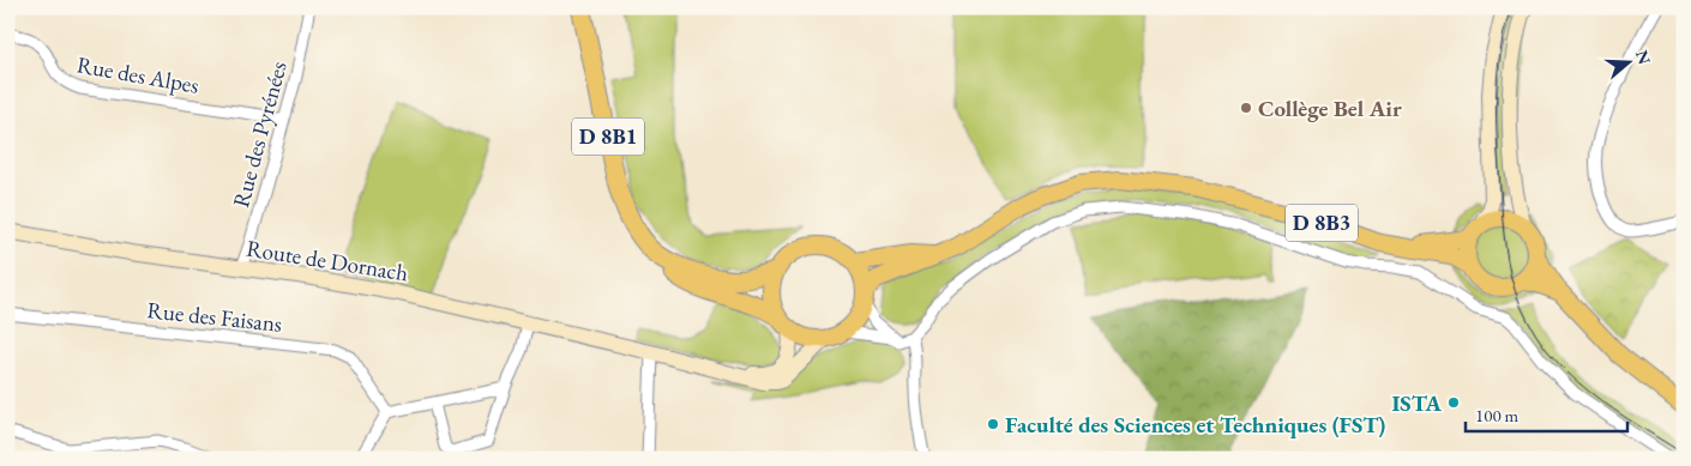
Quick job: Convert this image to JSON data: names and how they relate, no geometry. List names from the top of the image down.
{
  "streets": {
    "highway": ["D 8B1"],
    "main road": ["D 8B3", "Route de Dornach"],
    "street": ["Rue des Alpes", "Rue des Pyrénées", "Rue des Faisans"]
  },
  "crossings": [
    ["Rue des Alpes", "Rue des Pyrénées"],
    ["Rue des Pyrénées", "Route de Dornach"],
    ["D 8B1", "D 8B3"]
  ],
  "places": ["Collège Bel Air", "ISTA", "Faculté des Sciences et Techniques (FST)"],
  "scale_bar": "100 m",
  "north": "right"
}
